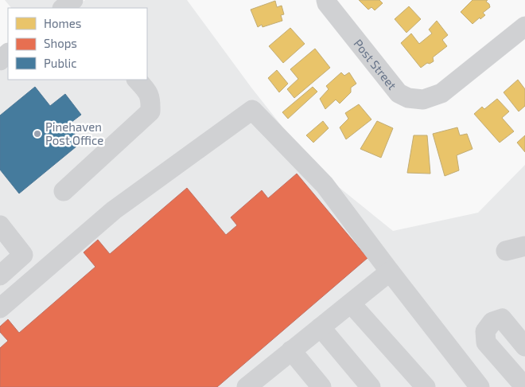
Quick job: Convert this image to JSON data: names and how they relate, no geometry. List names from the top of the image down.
{
  "streets": {
    "street": ["Post Street"]
  },
  "places": ["Pinehaven Post Office"],
  "legend": ["Homes", "Shops", "Public"]
}
